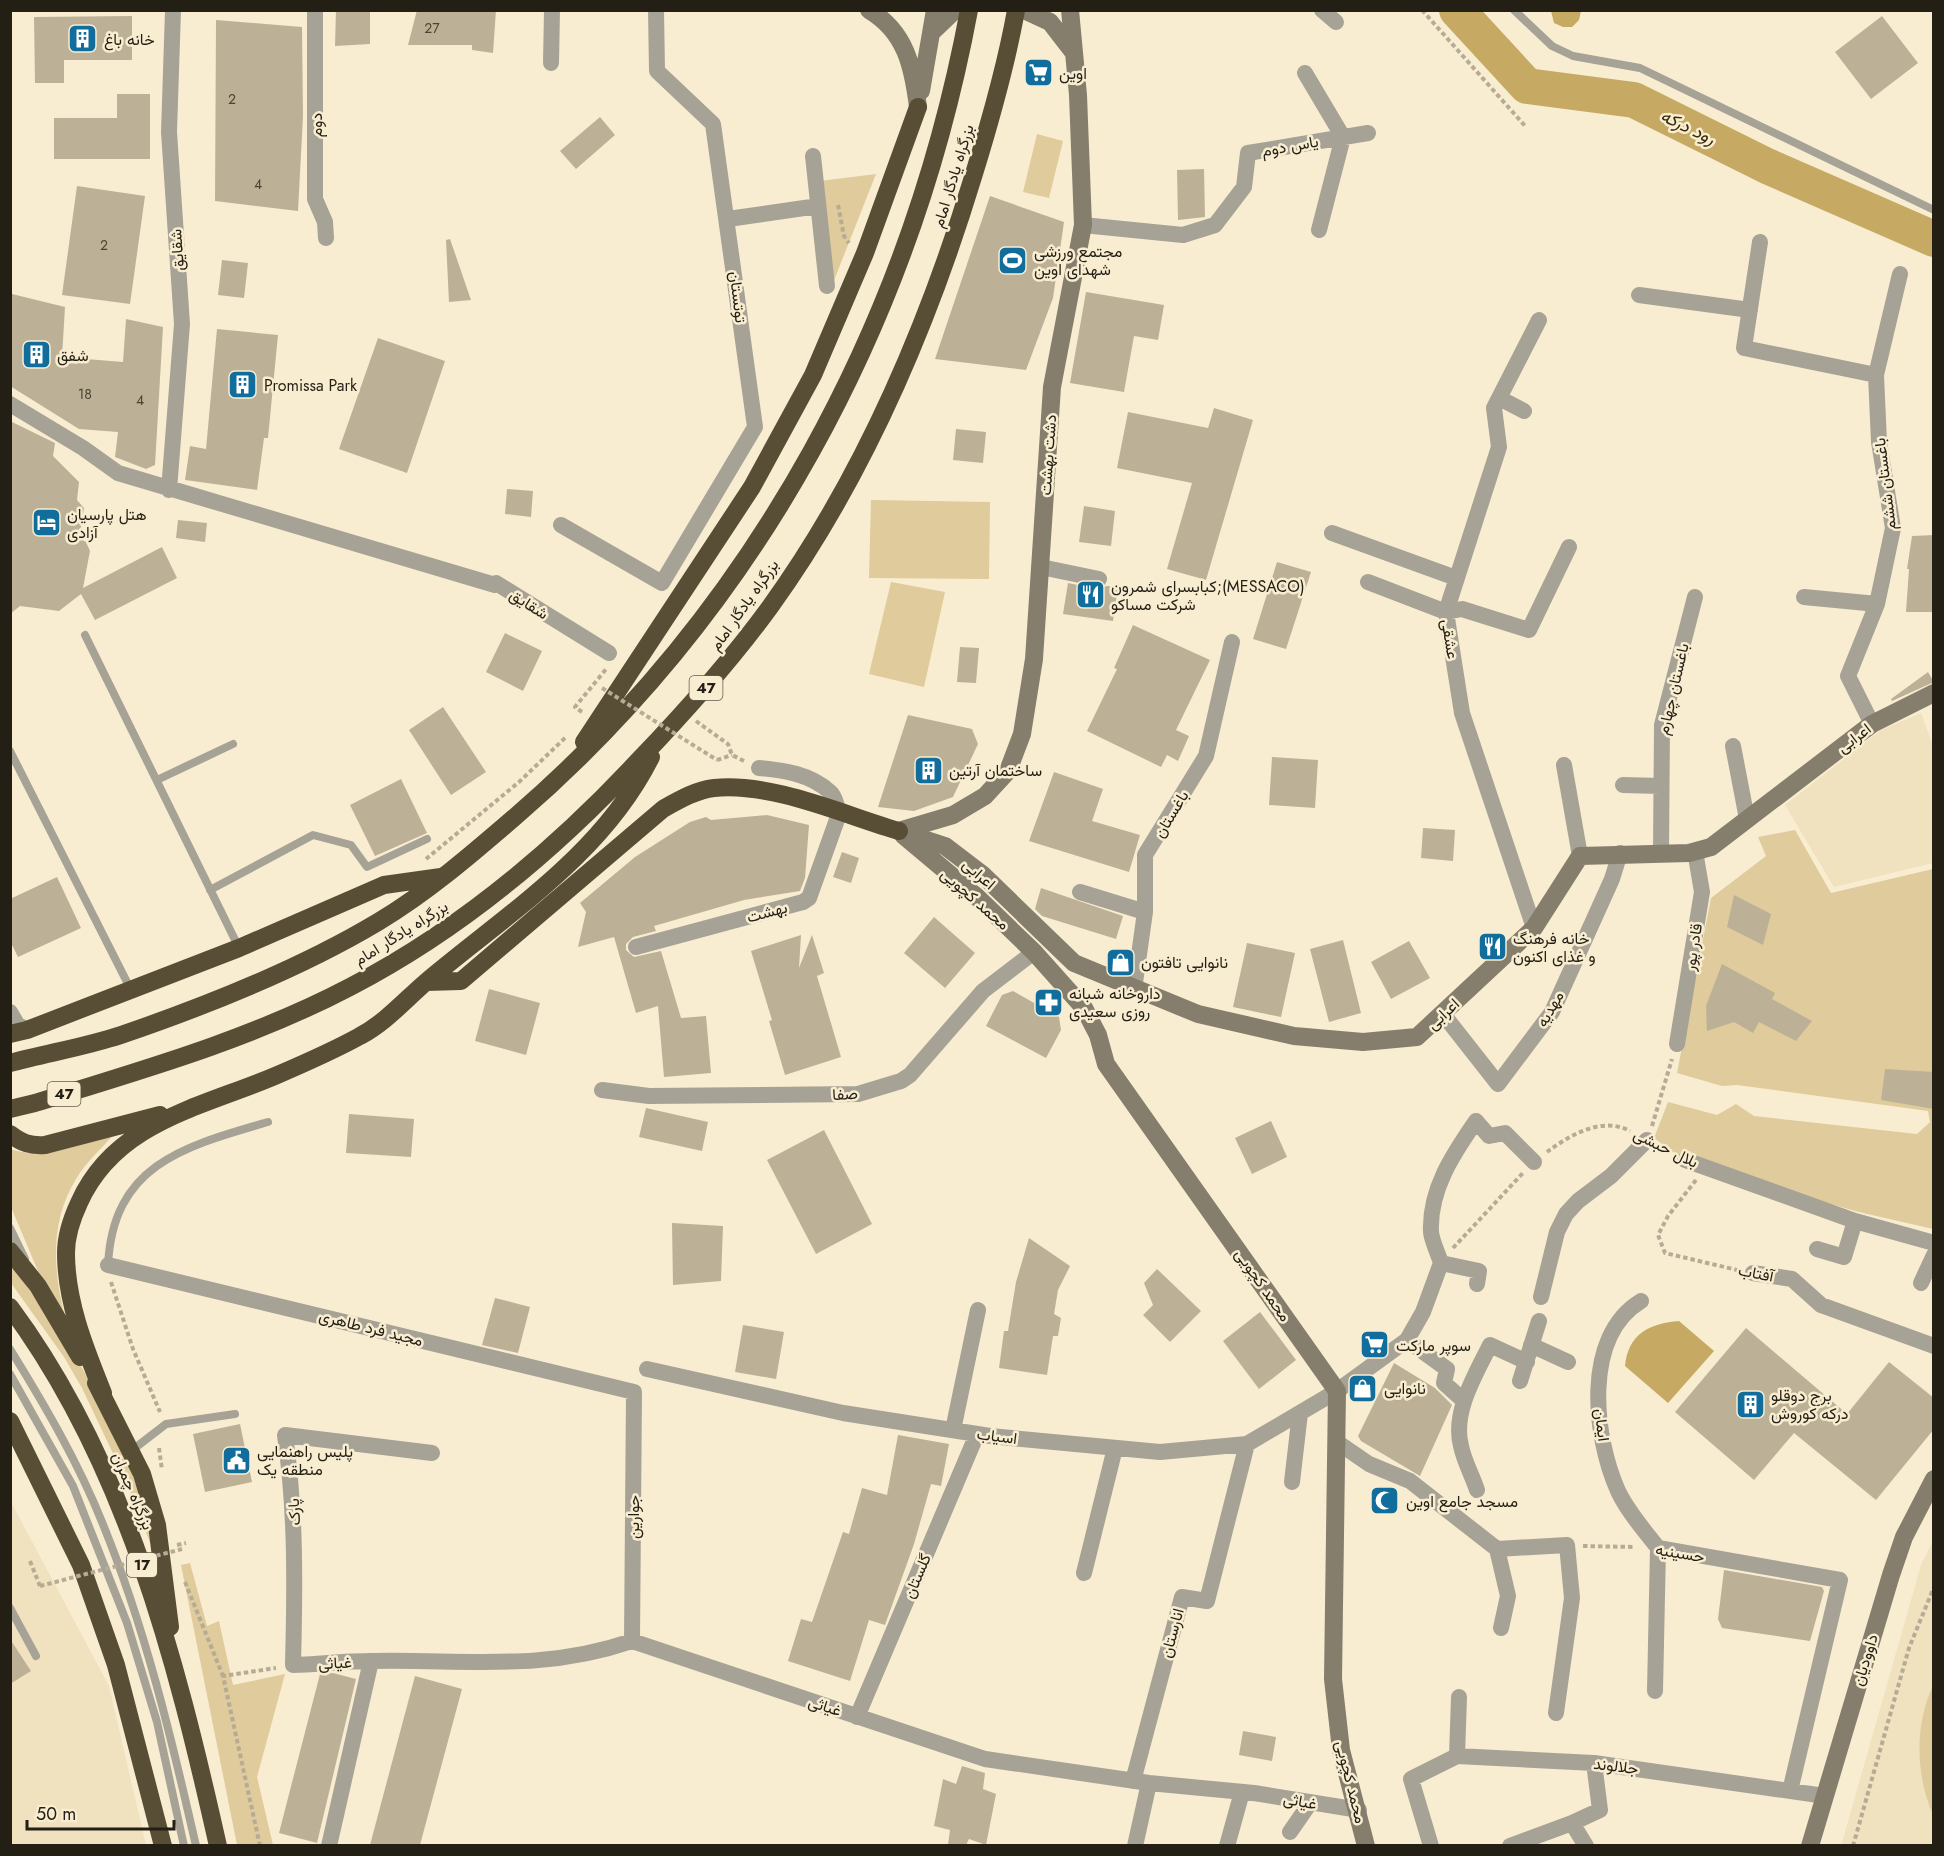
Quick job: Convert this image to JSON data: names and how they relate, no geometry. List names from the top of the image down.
{
  "streets": {
    "highway": [
      "بزرگراه یادگار امام",
      "47",
      "بزرگراه چمران",
      "17"
    ],
    "street": [
      "دوم",
      "یاس دوم",
      "شقایق",
      "توتستان",
      "دشت بهشت",
      "باغستان ششم",
      "عشقی",
      "باغستان چهارم",
      "اعرابی",
      "باغستان",
      "محمد کچویی",
      "بهشت",
      "قادر پور",
      "مهدیه",
      "صفا",
      "بلال حبشی",
      "آفتاب",
      "مجید فرد طاهری",
      "ایمان",
      "اسیاب",
      "پارک",
      "جوارین",
      "حسینیه",
      "گلستان",
      "انارستان",
      "داوودیان",
      "غیاثی",
      "جلالوند"
    ]
  },
  "crossings": [
    ["یاس دوم", "دشت بهشت"],
    ["دشت بهشت", "اعرابی"],
    ["دشت بهشت", "محمد کچویی"],
    ["باغستان ششم", "اعرابی"],
    ["عشقی", "اعرابی"],
    ["باغستان چهارم", "اعرابی"],
    ["اعرابی", "باغستان"],
    ["اعرابی", "محمد کچویی"],
    ["اعرابی", "قادر پور"],
    ["اعرابی", "مهدیه"],
    ["محمد کچویی", "صفا"],
    ["محمد کچویی", "اسیاب"],
    ["محمد کچویی", "غیاثی"],
    ["بلال حبشی", "آفتاب"],
    ["مجید فرد طاهری", "جوارین"],
    ["ایمان", "حسینیه"],
    ["اسیاب", "گلستان"],
    ["اسیاب", "انارستان"],
    ["پارک", "غیاثی"],
    ["جوارین", "غیاثی"],
    ["حسینیه", "جلالوند"],
    ["گلستان", "غیاثی"],
    ["انارستان", "غیاثی"],
    ["داوودیان", "جلالوند"]
  ],
  "water": ["رود درکه"],
  "places": {
    "building": [
      "خانه باغ",
      "شفق",
      "Promissa Park",
      "ساختمان آرتین",
      "برج دوقلو درکه کوروش"
    ],
    "supermarket": ["اوین", "سوپر مارکت"],
    "sports": ["مجتمع ورزشی شهدای اوین"],
    "hotel": ["هتل پارسیان آزادی"],
    "restaurant": ["کبابسرای شمرون;(MESSACO) شرکت مساکو", "خانه فرهنگ و غذای اکنون"],
    "shop": ["نانوایی تافتون", "نانوایی"],
    "pharmacy": ["داروخانه شبانه روزی سعیدی"],
    "public building": ["پلیس راهنمایی منطقه یک"],
    "mosque": ["مسجد جامع اوین"]
  },
  "house_numbers": [
    "27",
    "2",
    "4",
    "2",
    "18",
    "4"
  ],
  "scale_bar": "50 m"
}
